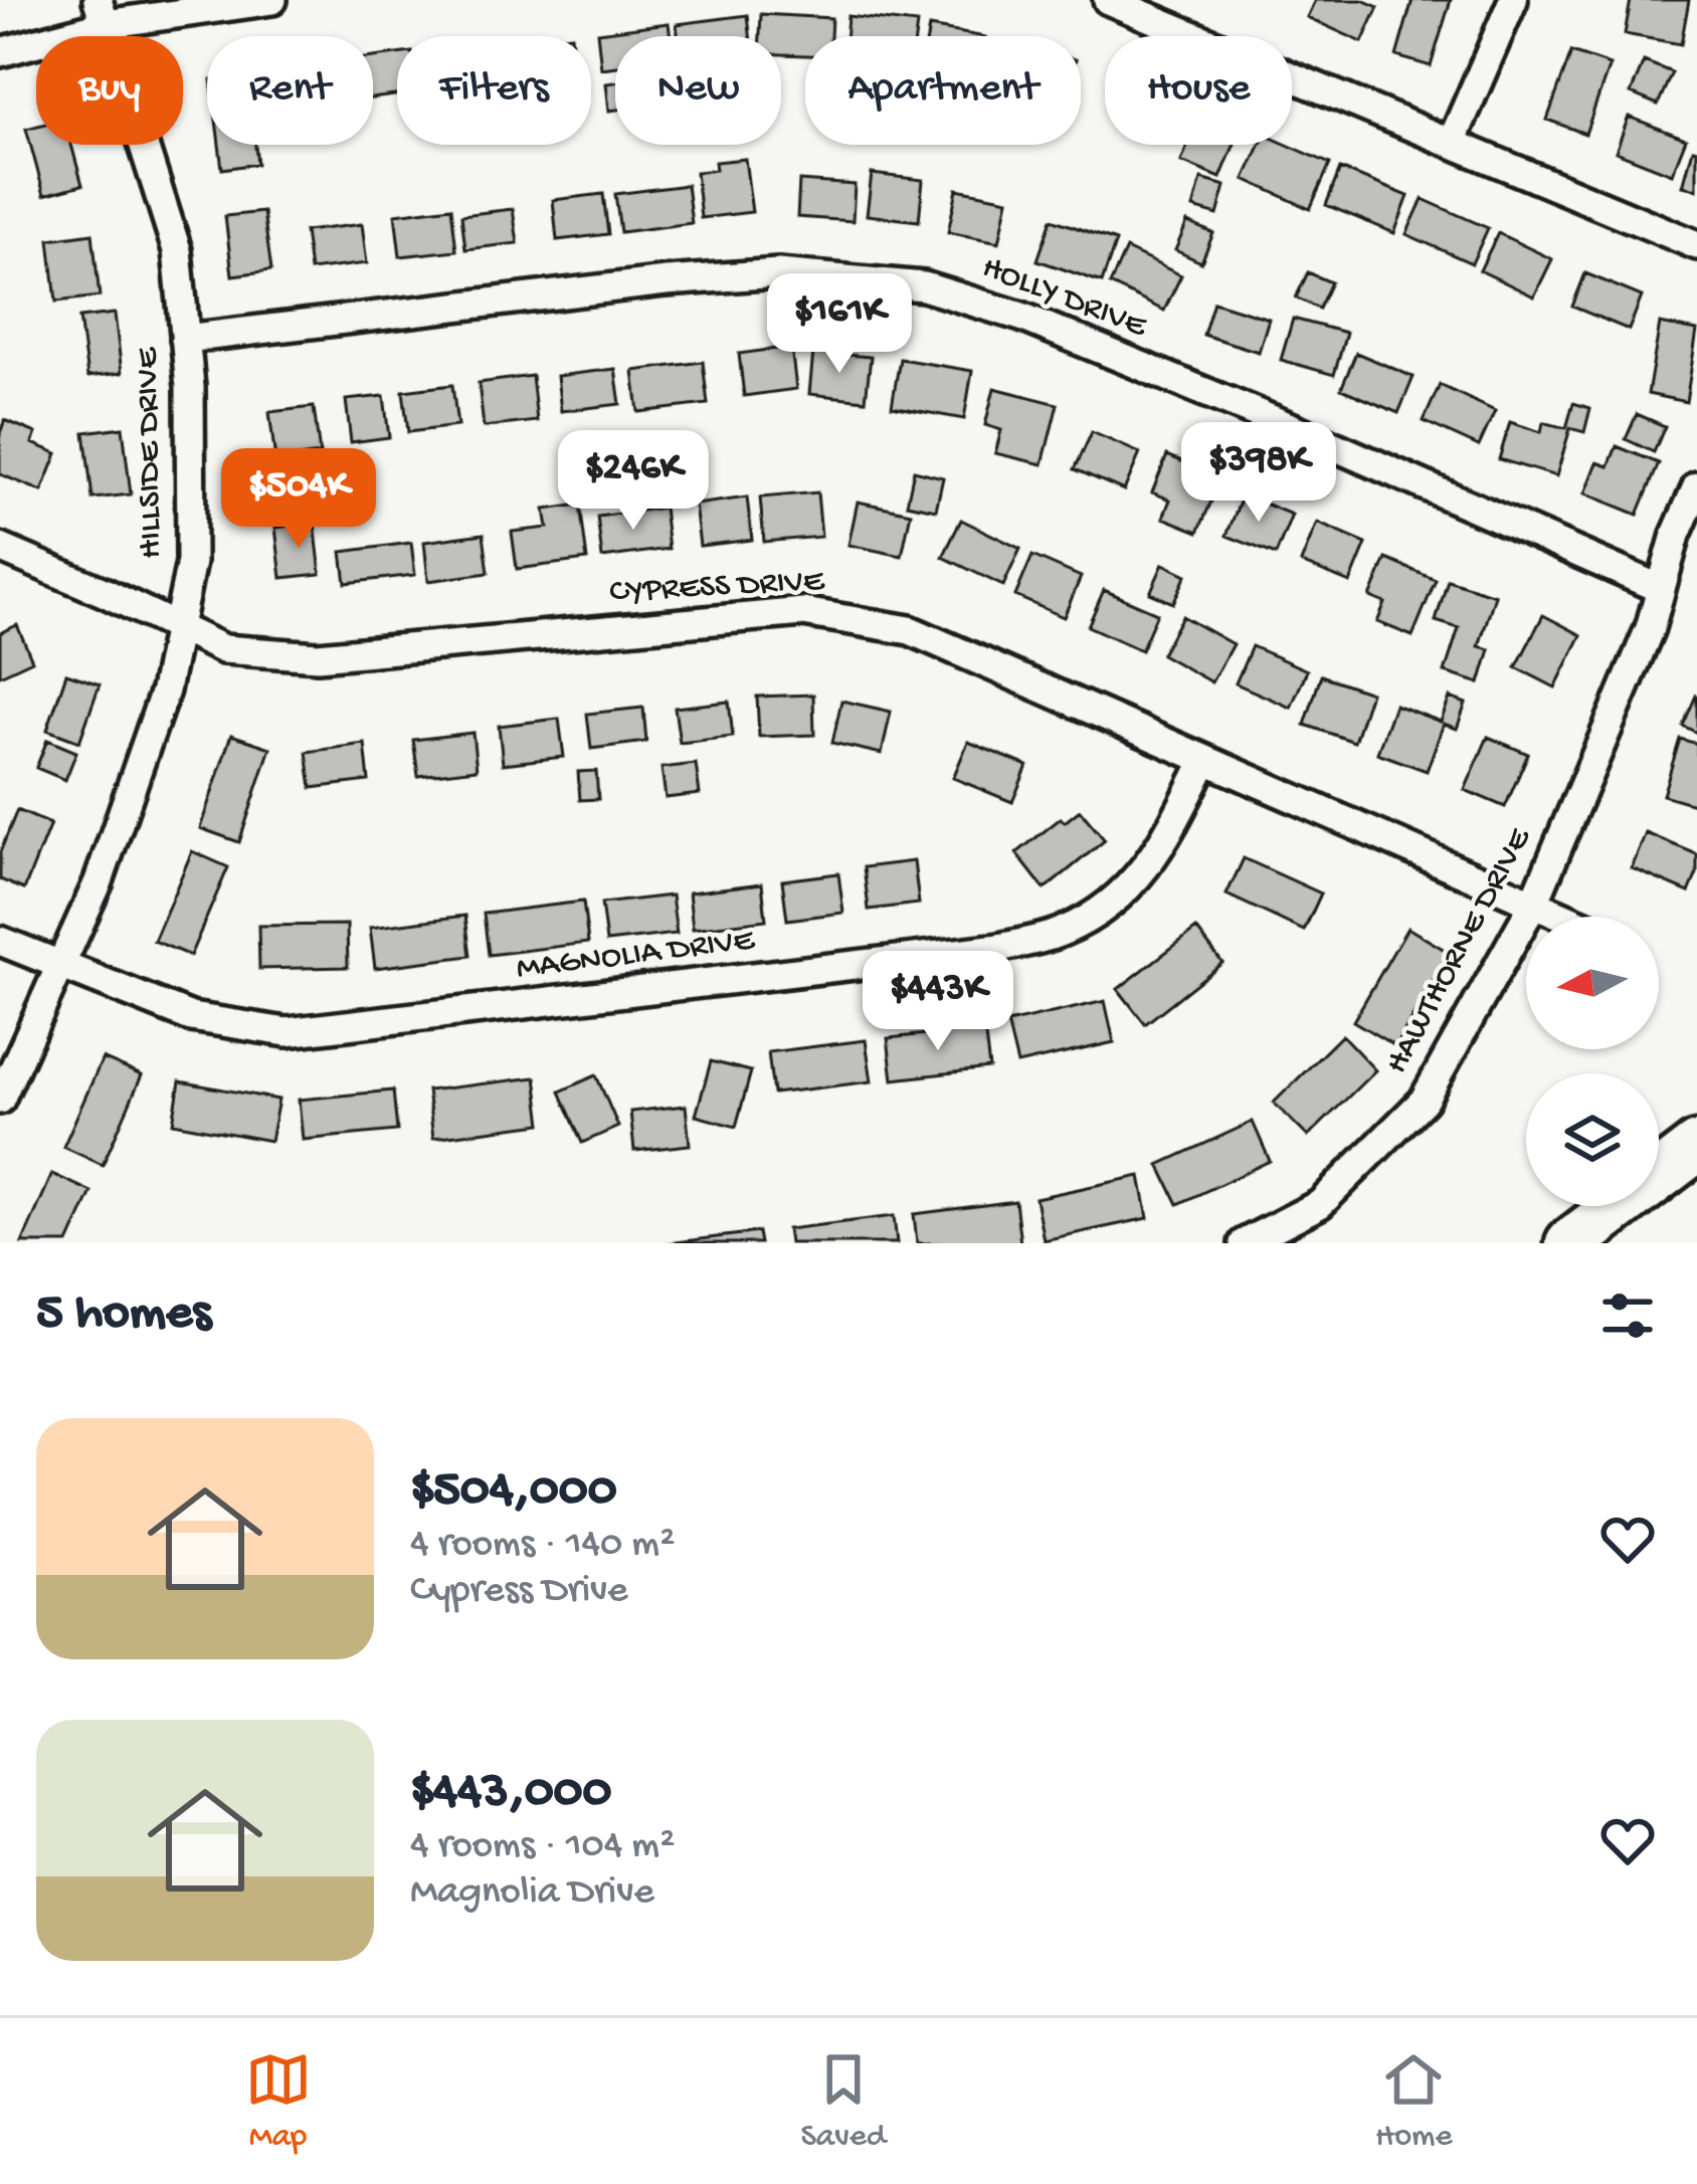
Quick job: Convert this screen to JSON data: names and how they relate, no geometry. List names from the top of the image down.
{
  "streets": {
    "street": [
      "HOLLY DRIVE",
      "HILLSIDE DRIVE",
      "CYPRESS DRIVE",
      "HAWTHORNE DRIVE",
      "MAGNOLIA DRIVE"
    ]
  },
  "crossings": [
    ["HOLLY DRIVE", "HILLSIDE DRIVE"],
    ["HOLLY DRIVE", "HAWTHORNE DRIVE"],
    ["HILLSIDE DRIVE", "CYPRESS DRIVE"],
    ["HILLSIDE DRIVE", "MAGNOLIA DRIVE"],
    ["CYPRESS DRIVE", "HAWTHORNE DRIVE"],
    ["CYPRESS DRIVE", "MAGNOLIA DRIVE"]
  ],
  "north": "left",
  "page": {
    "chip": [
      "Buy",
      "Rent",
      "Filters",
      "New",
      "Apartment",
      "House"
    ],
    "price": [
      "$161K",
      "$398K",
      "$246K",
      "$504K",
      "$443K"
    ],
    "heading": "5 homes",
    "list": [
      {
        "name": "$504,000",
        "note": "4 rooms · 140 m² · Cypress Drive"
      },
      {
        "name": "$443,000",
        "note": "4 rooms · 104 m² · Magnolia Drive"
      }
    ],
    "tabs": ["Map", "Saved", "Home"]
  }
}
